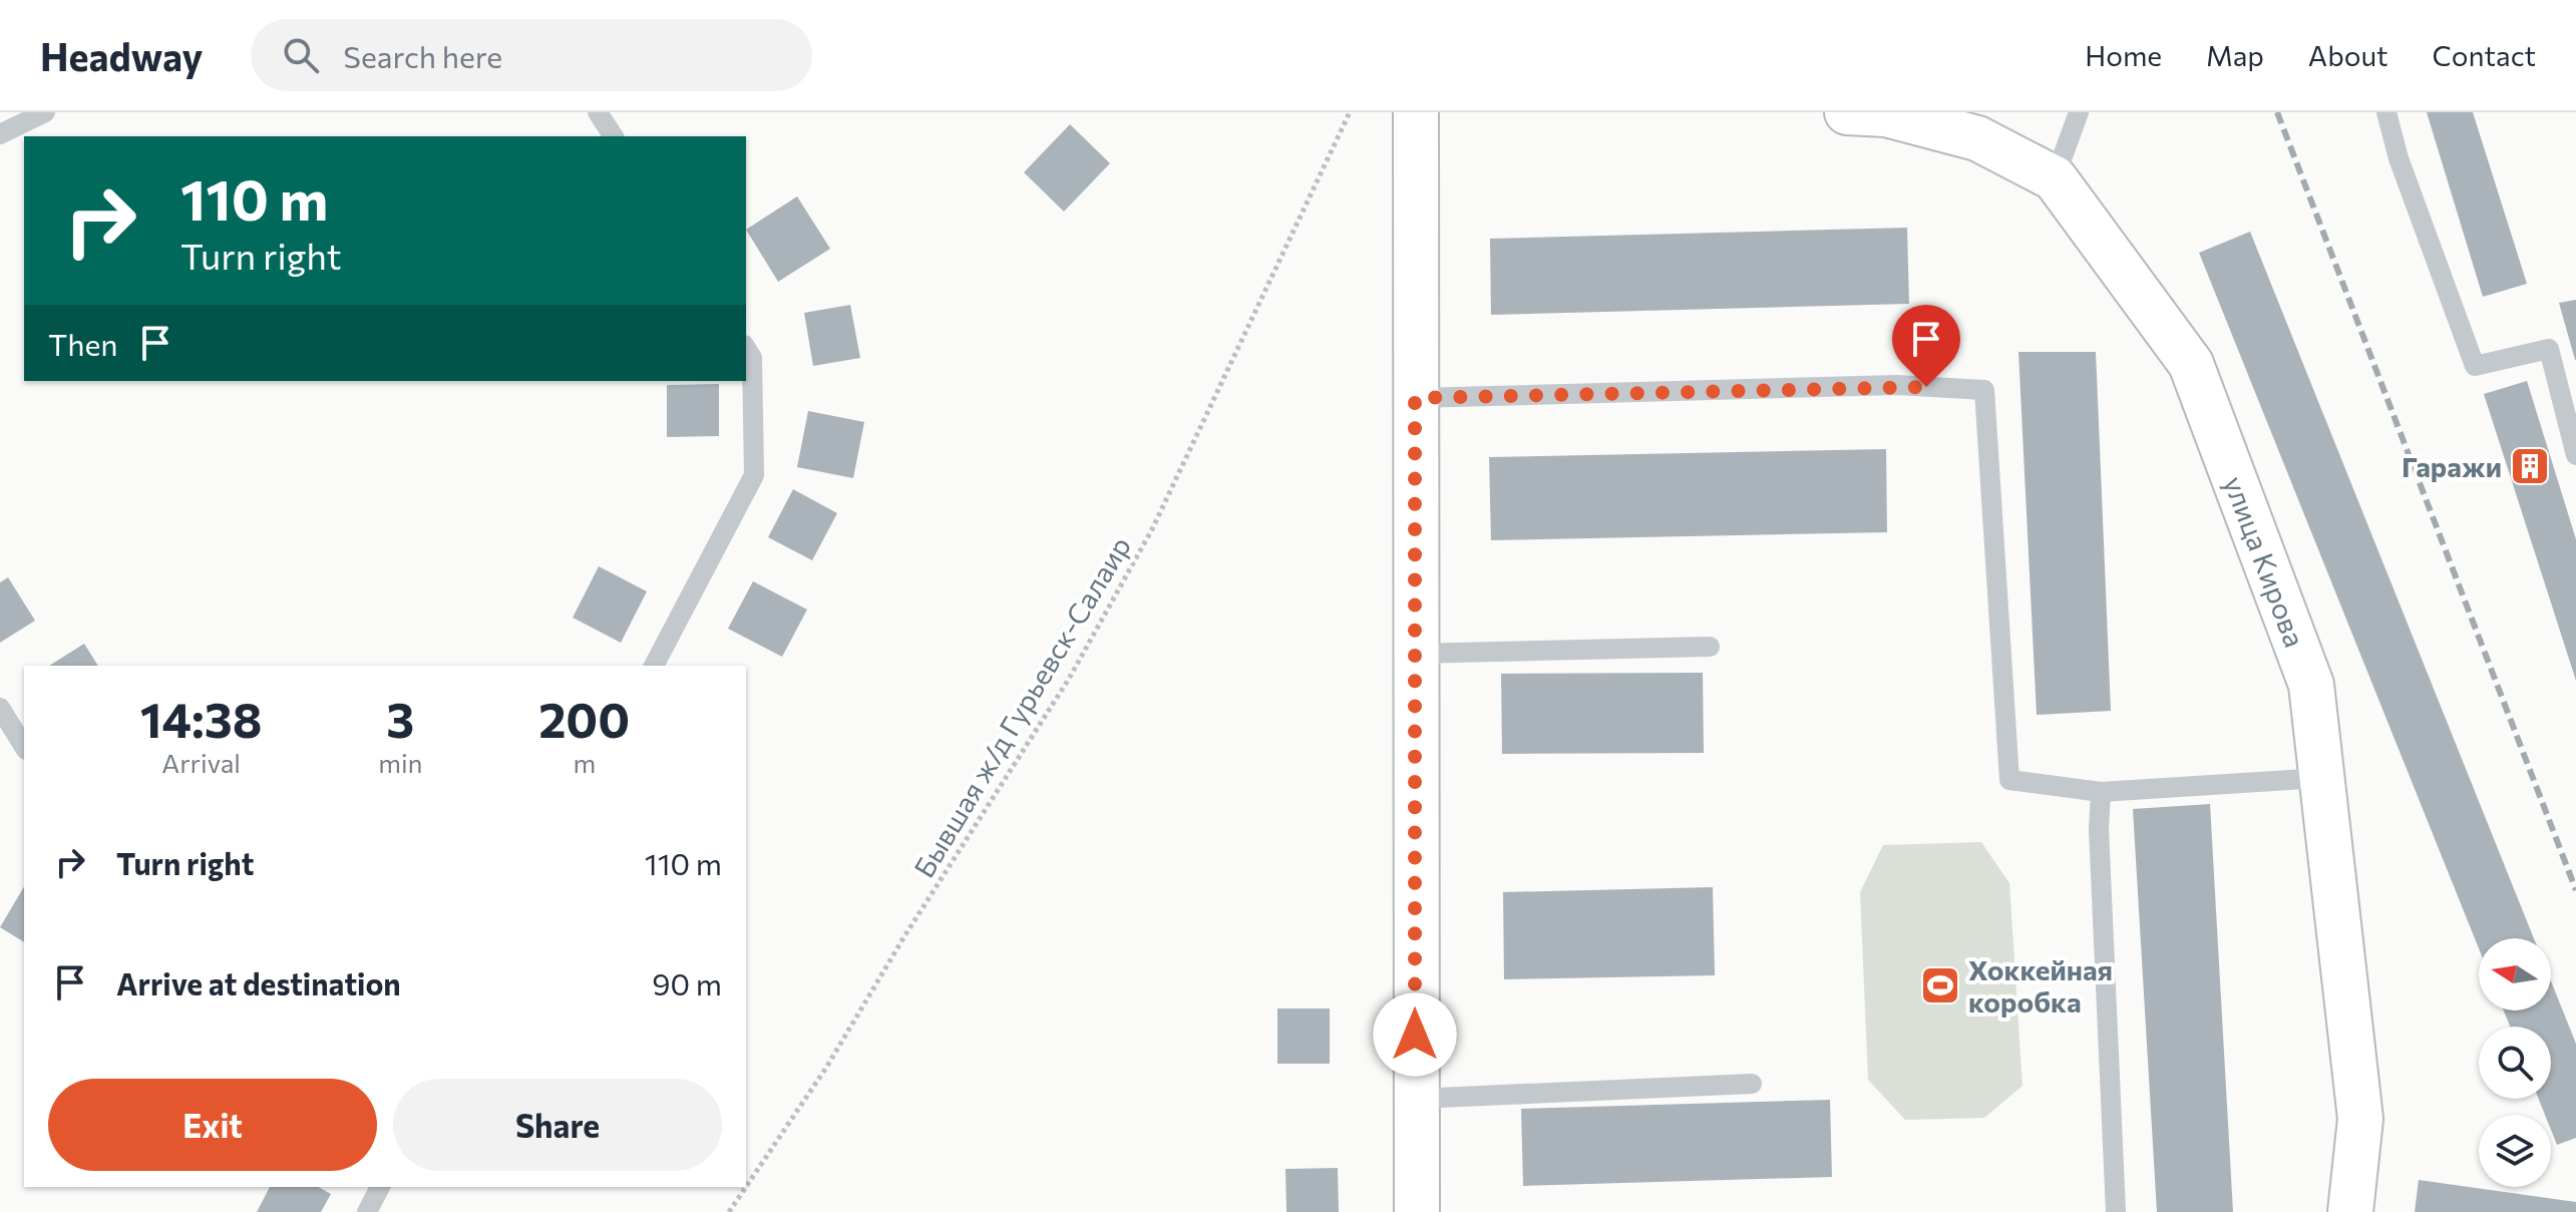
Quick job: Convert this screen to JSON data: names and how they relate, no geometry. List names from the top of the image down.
{
  "streets": {
    "street": ["улица Кирова"],
    "path": ["Бывшая ж/д Гурьевск-Салаир"]
  },
  "places": {
    "building": ["Гаражи"],
    "sports": ["Хоккейная коробка"]
  },
  "north": "left",
  "page": {
    "header": "Headway",
    "search": "Search here",
    "nav": [
      "Home",
      "Map",
      "About",
      "Contact"
    ],
    "turn": ["110 m", "Turn right"],
    "then": "Then",
    "eta": [
      "14:38",
      "Arrival",
      "3",
      "min",
      "200",
      "m"
    ],
    "list": [
      {
        "name": "Turn right",
        "value": "110 m"
      },
      {
        "name": "Arrive at destination",
        "value": "90 m"
      }
    ],
    "buttons": ["Exit", "Share"]
  }
}
